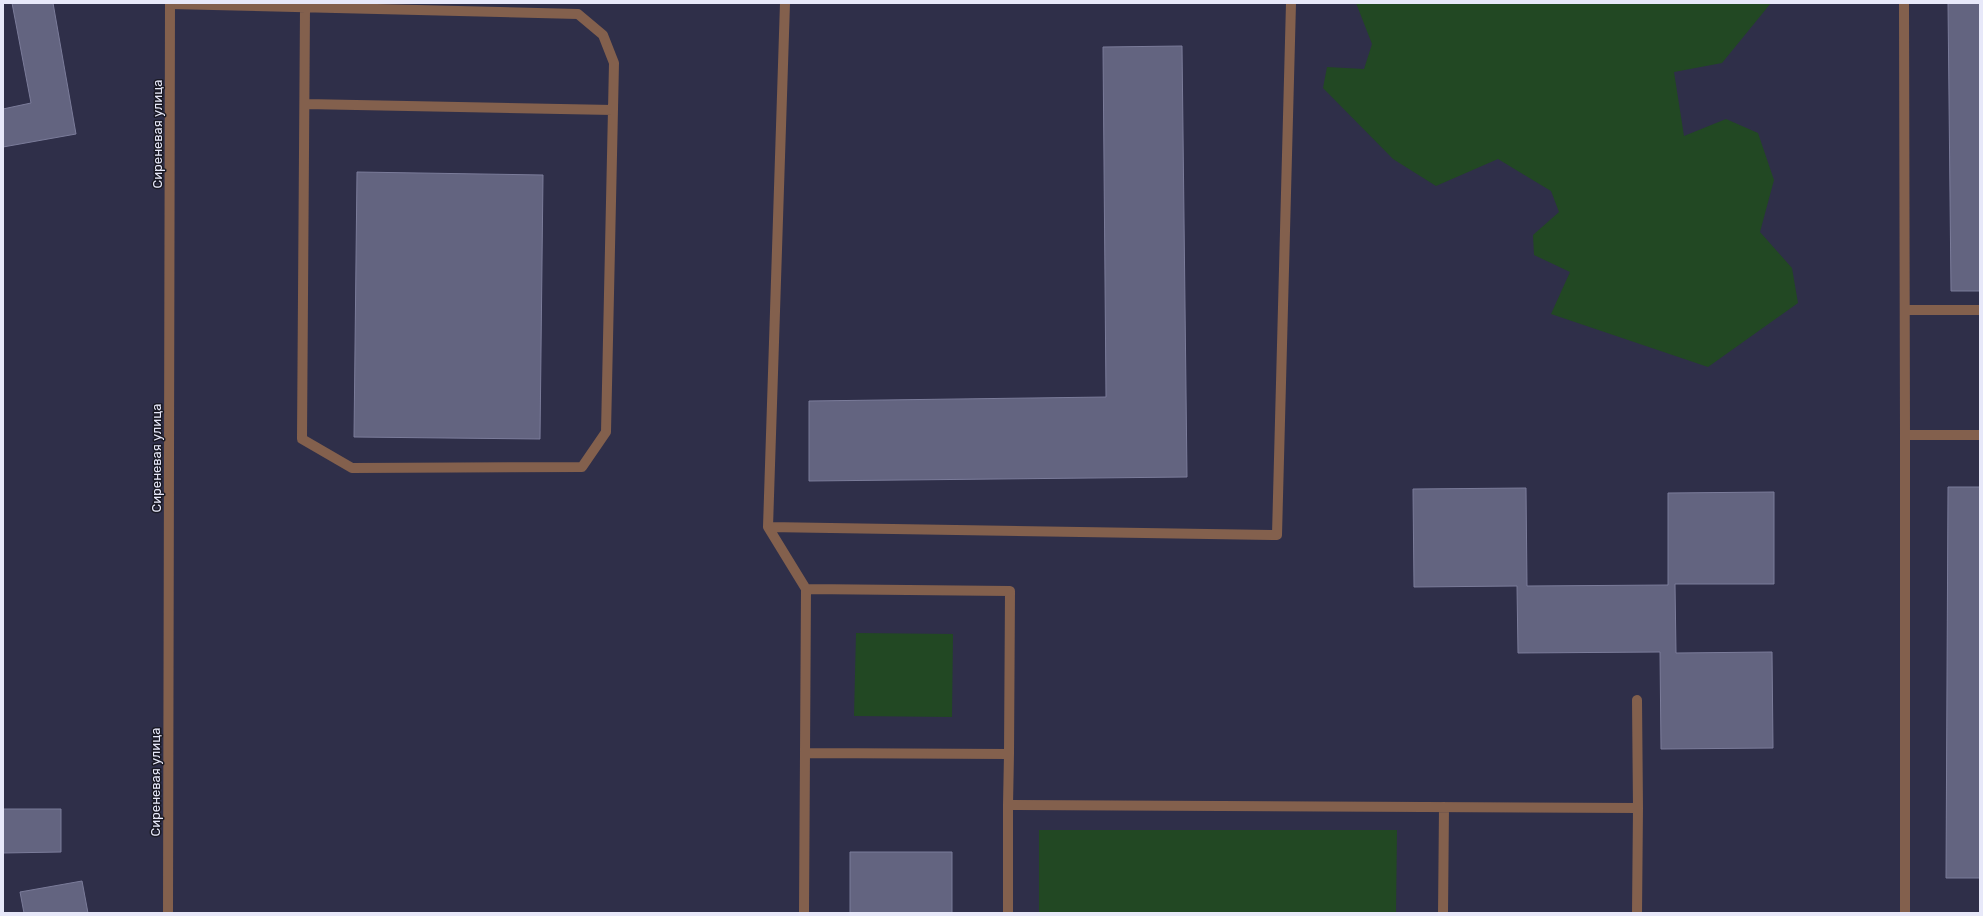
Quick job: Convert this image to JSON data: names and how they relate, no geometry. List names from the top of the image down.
{
  "streets": {
    "street": ["Сиреневая улица"]
  }
}
